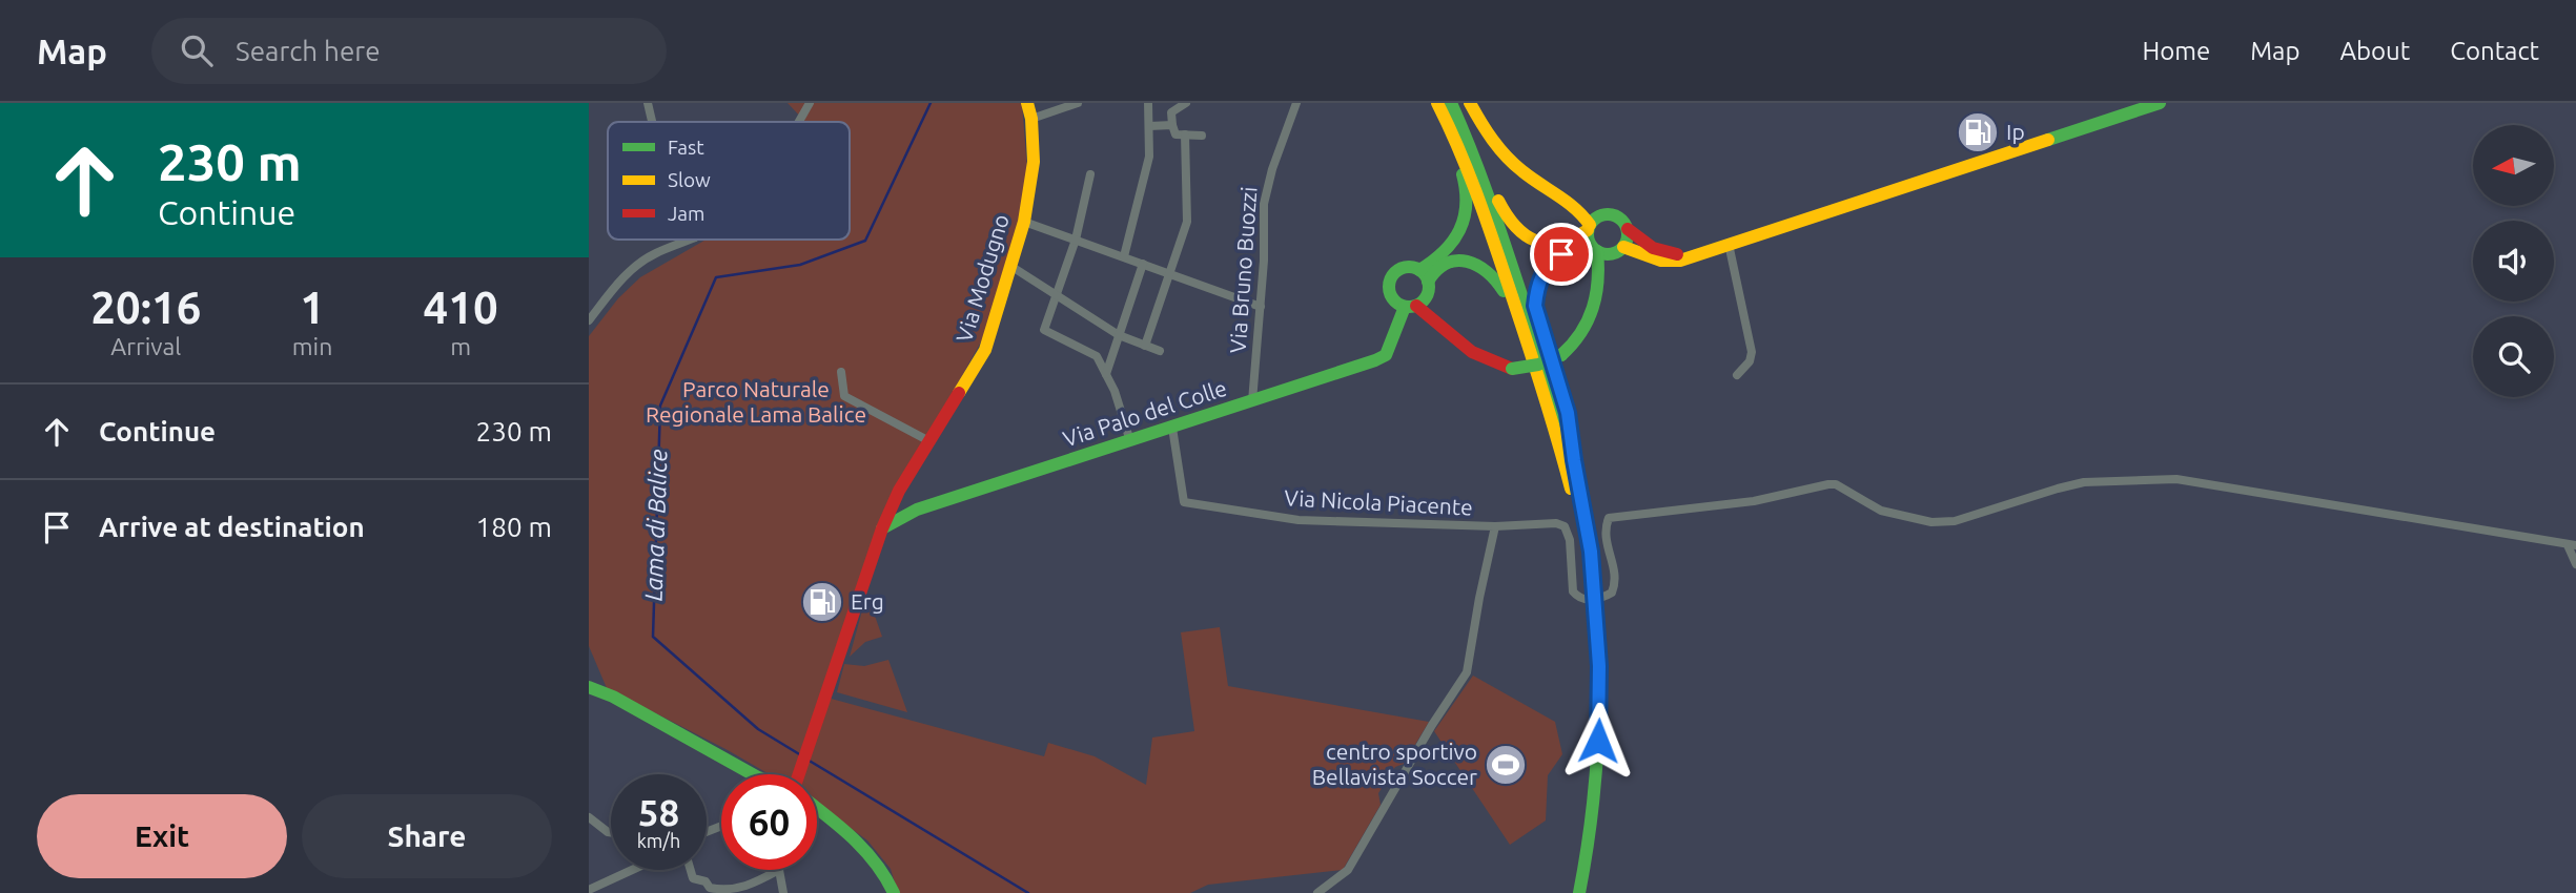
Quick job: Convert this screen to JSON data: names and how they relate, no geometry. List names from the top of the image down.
{
  "streets": {
    "main road": ["Via Modugno", "Via Palo del Colle"],
    "street": ["Via Bruno Buozzi", "Via Nicola Piacente"]
  },
  "crossings": [
    ["Via Bruno Buozzi", "Via Palo del Colle"],
    ["Via Modugno", "Via Palo del Colle"],
    ["Via Palo del Colle", "Via Nicola Piacente"]
  ],
  "water": ["Lama di Balice"],
  "parks": ["Parco Naturale Regionale Lama Balice"],
  "places": {
    "fuel station": ["Ip", "Erg"],
    "sports": ["centro sportivo Bellavista Soccer"]
  },
  "legend": ["Fast", "Slow", "Jam"],
  "north": "left",
  "page": {
    "header": "Map",
    "search": "Search here",
    "nav": [
      "Home",
      "Map",
      "About",
      "Contact"
    ],
    "turn": ["230 m", "Continue"],
    "eta": [
      "20:16",
      "Arrival",
      "1",
      "min",
      "410",
      "m"
    ],
    "list": [
      {
        "name": "Continue",
        "value": "230 m"
      },
      {
        "name": "Arrive at destination",
        "value": "180 m"
      }
    ],
    "speed": "58 km/h",
    "limit": "60",
    "buttons": ["Exit", "Share"]
  }
}
